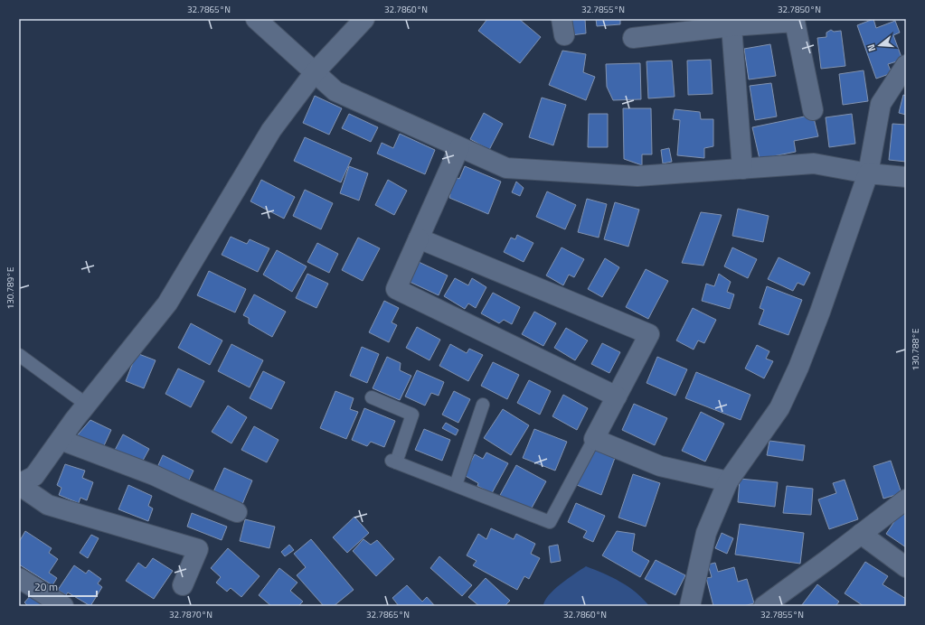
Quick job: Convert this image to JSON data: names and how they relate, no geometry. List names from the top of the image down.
{
  "scale_bar": "20 m",
  "north": "left",
  "coordinates": [
    "32.7865°N",
    "32.7860°N",
    "32.7855°N",
    "32.7850°N",
    "130.789°E",
    "130.788°E",
    "32.7870°N"
  ]
}
